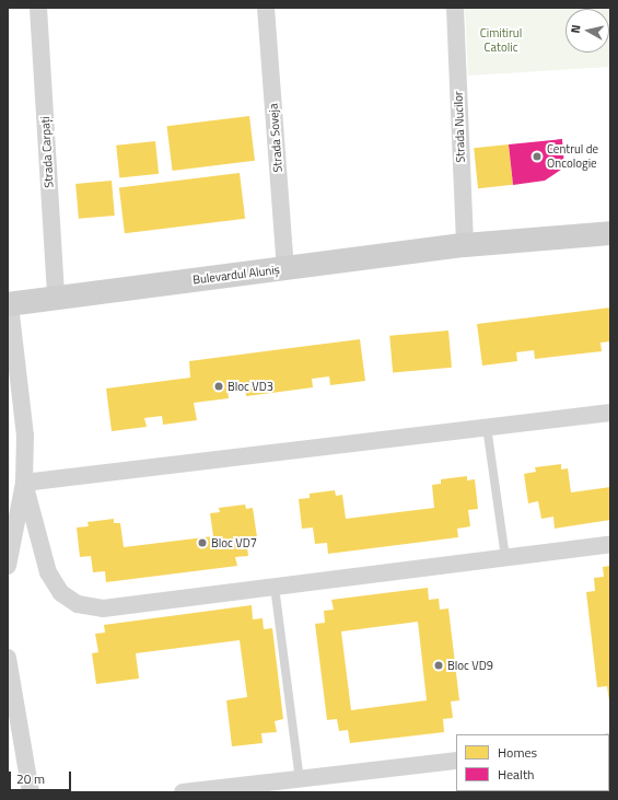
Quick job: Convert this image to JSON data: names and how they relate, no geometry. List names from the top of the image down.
{
  "streets": {
    "main road": ["Bulevardul Aluniș"],
    "street": ["Strada Nucilor", "Strada Soveja", "Strada Carpați"]
  },
  "crossings": [
    ["Strada Nucilor", "Bulevardul Aluniș"],
    ["Strada Soveja", "Bulevardul Aluniș"],
    ["Strada Carpați", "Bulevardul Aluniș"]
  ],
  "parks": ["Cimitirul Catolic"],
  "places": [
    "Centrul de Oncologie",
    "Bloc VD3",
    "Bloc VD7",
    "Bloc VD9"
  ],
  "legend": ["Homes", "Health"],
  "scale_bar": "20 m",
  "north": "left"
}
